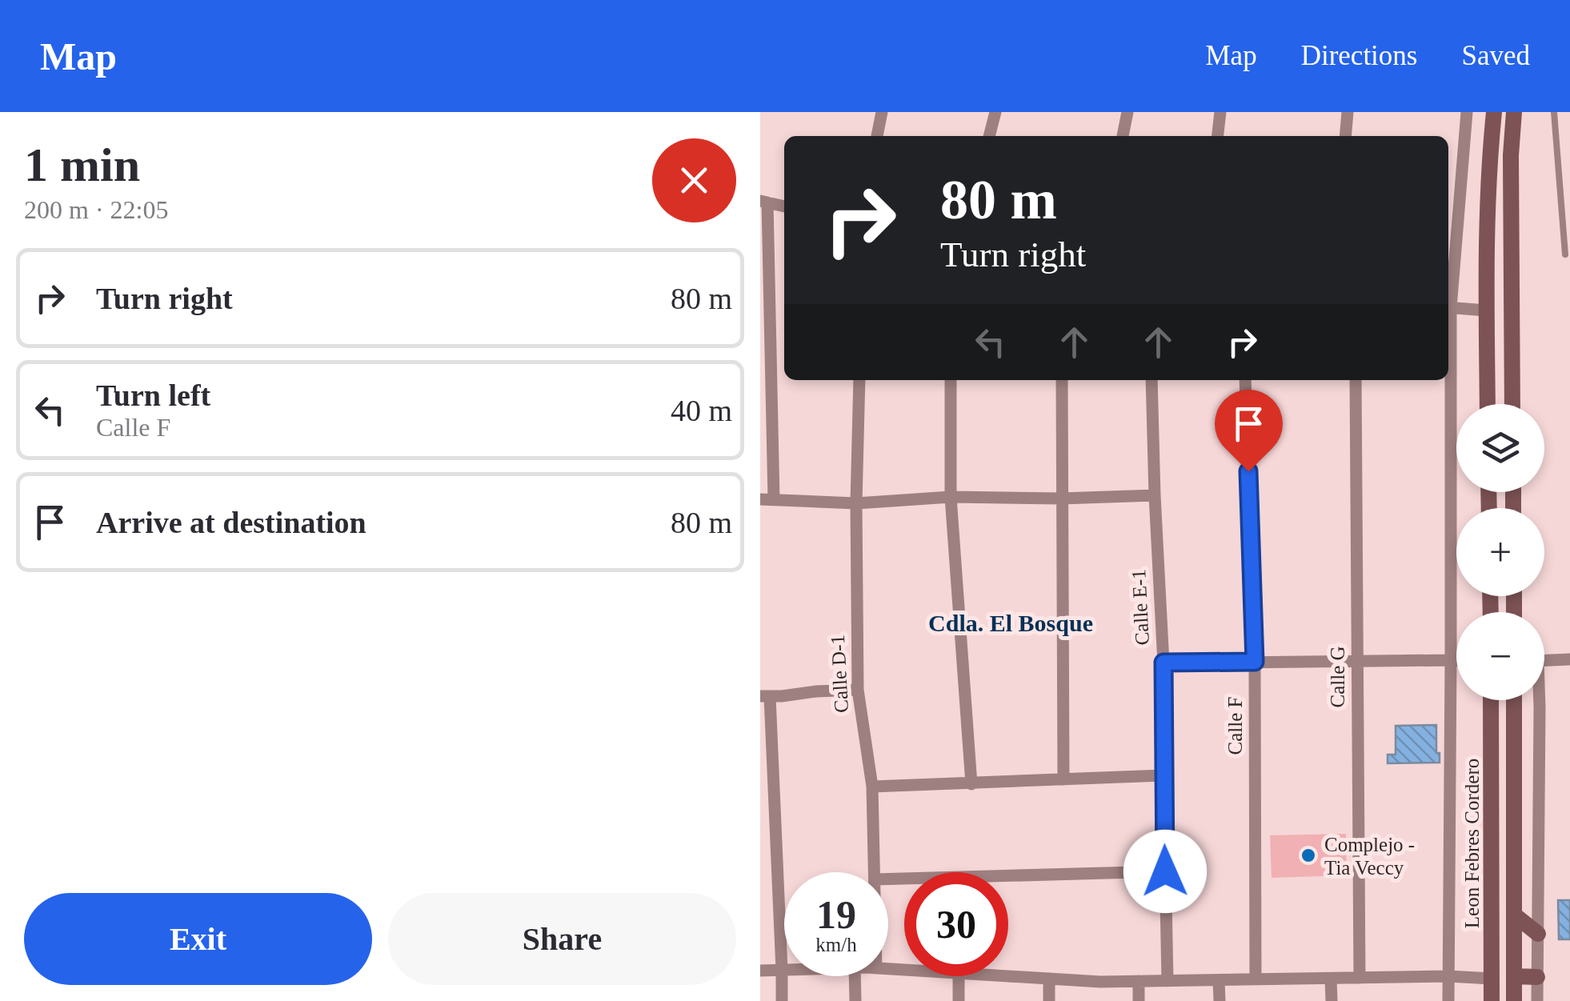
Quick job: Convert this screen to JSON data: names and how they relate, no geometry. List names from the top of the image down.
{
  "streets": {
    "street": [
      "Calle E-1",
      "Calle D-1",
      "Calle G",
      "Calle F",
      "Leon Febres Cordero"
    ]
  },
  "districts": ["Cdla. El Bosque"],
  "places": ["Complejo - Tia Veccy"],
  "page": {
    "header": "Map",
    "nav": ["Map", "Directions", "Saved"],
    "heading": ["1 min", "200 m · 22:05"],
    "turn": ["80 m", "Turn right"],
    "list": [
      {
        "name": "Turn right",
        "value": "80 m"
      },
      {
        "name": "Turn left",
        "note": "Calle F",
        "value": "40 m"
      },
      {
        "name": "Arrive at destination",
        "value": "80 m"
      }
    ],
    "map_buttons": ["+", "−"],
    "speed": "19 km/h",
    "limit": "30",
    "buttons": ["Exit", "Share"]
  }
}
